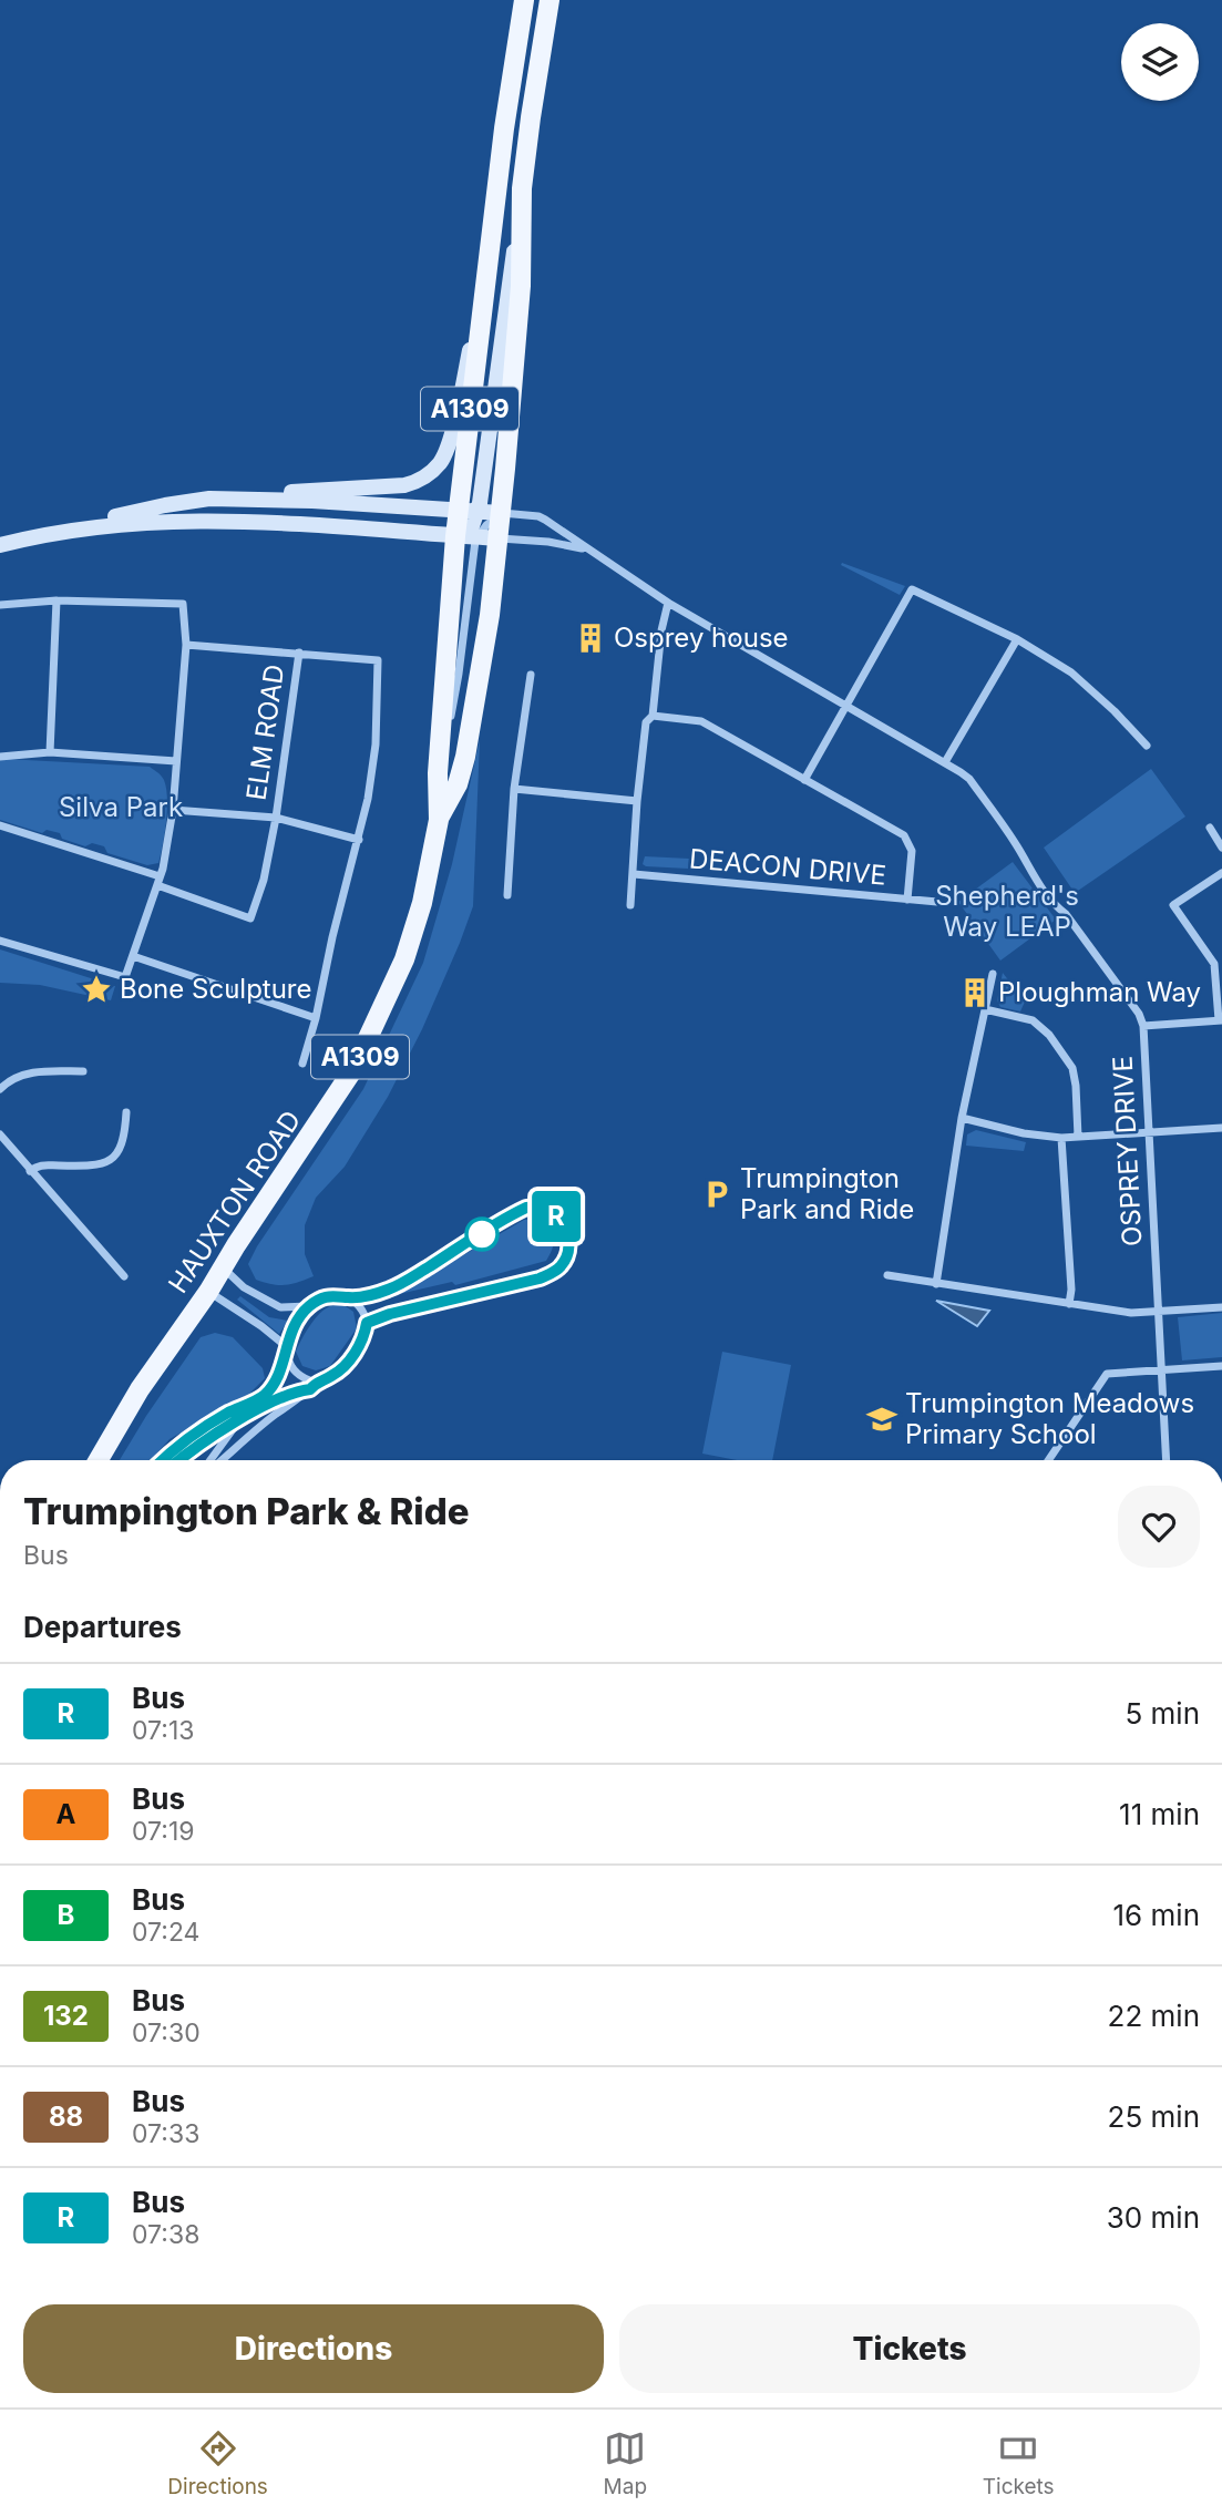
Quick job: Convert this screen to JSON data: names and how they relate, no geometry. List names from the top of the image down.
{
  "streets": {
    "main road": ["A1309", "HAUXTON ROAD"],
    "street": ["ELM ROAD", "DEACON DRIVE", "OSPREY DRIVE"]
  },
  "crossings": [
    ["A1309", "OSPREY DRIVE"],
    ["A1309", "HAUXTON ROAD"]
  ],
  "parks": ["Silva Park", "Shepherd's Way LEAP"],
  "places": {
    "building": ["Osprey house", "Ploughman Way"],
    "place": ["Bone Sculpture"],
    "parking": ["Trumpington Park and Ride"],
    "school or university": ["Trumpington Meadows Primary School"]
  },
  "lines": ["bus line R"],
  "page": {
    "on_map": "R",
    "heading": [
      ["Trumpington Park & Ride", "Bus"],
      "Departures"
    ],
    "list": [
      {
        "mark": "R",
        "name": "Bus",
        "note": "07:13",
        "value": "5 min"
      },
      {
        "mark": "A",
        "name": "Bus",
        "note": "07:19",
        "value": "11 min"
      },
      {
        "mark": "B",
        "name": "Bus",
        "note": "07:24",
        "value": "16 min"
      },
      {
        "mark": "132",
        "name": "Bus",
        "note": "07:30",
        "value": "22 min"
      },
      {
        "mark": "88",
        "name": "Bus",
        "note": "07:33",
        "value": "25 min"
      },
      {
        "mark": "R",
        "name": "Bus",
        "note": "07:38",
        "value": "30 min"
      }
    ],
    "buttons": ["Directions", "Tickets"],
    "tabs": ["Directions", "Map", "Tickets"]
  }
}
